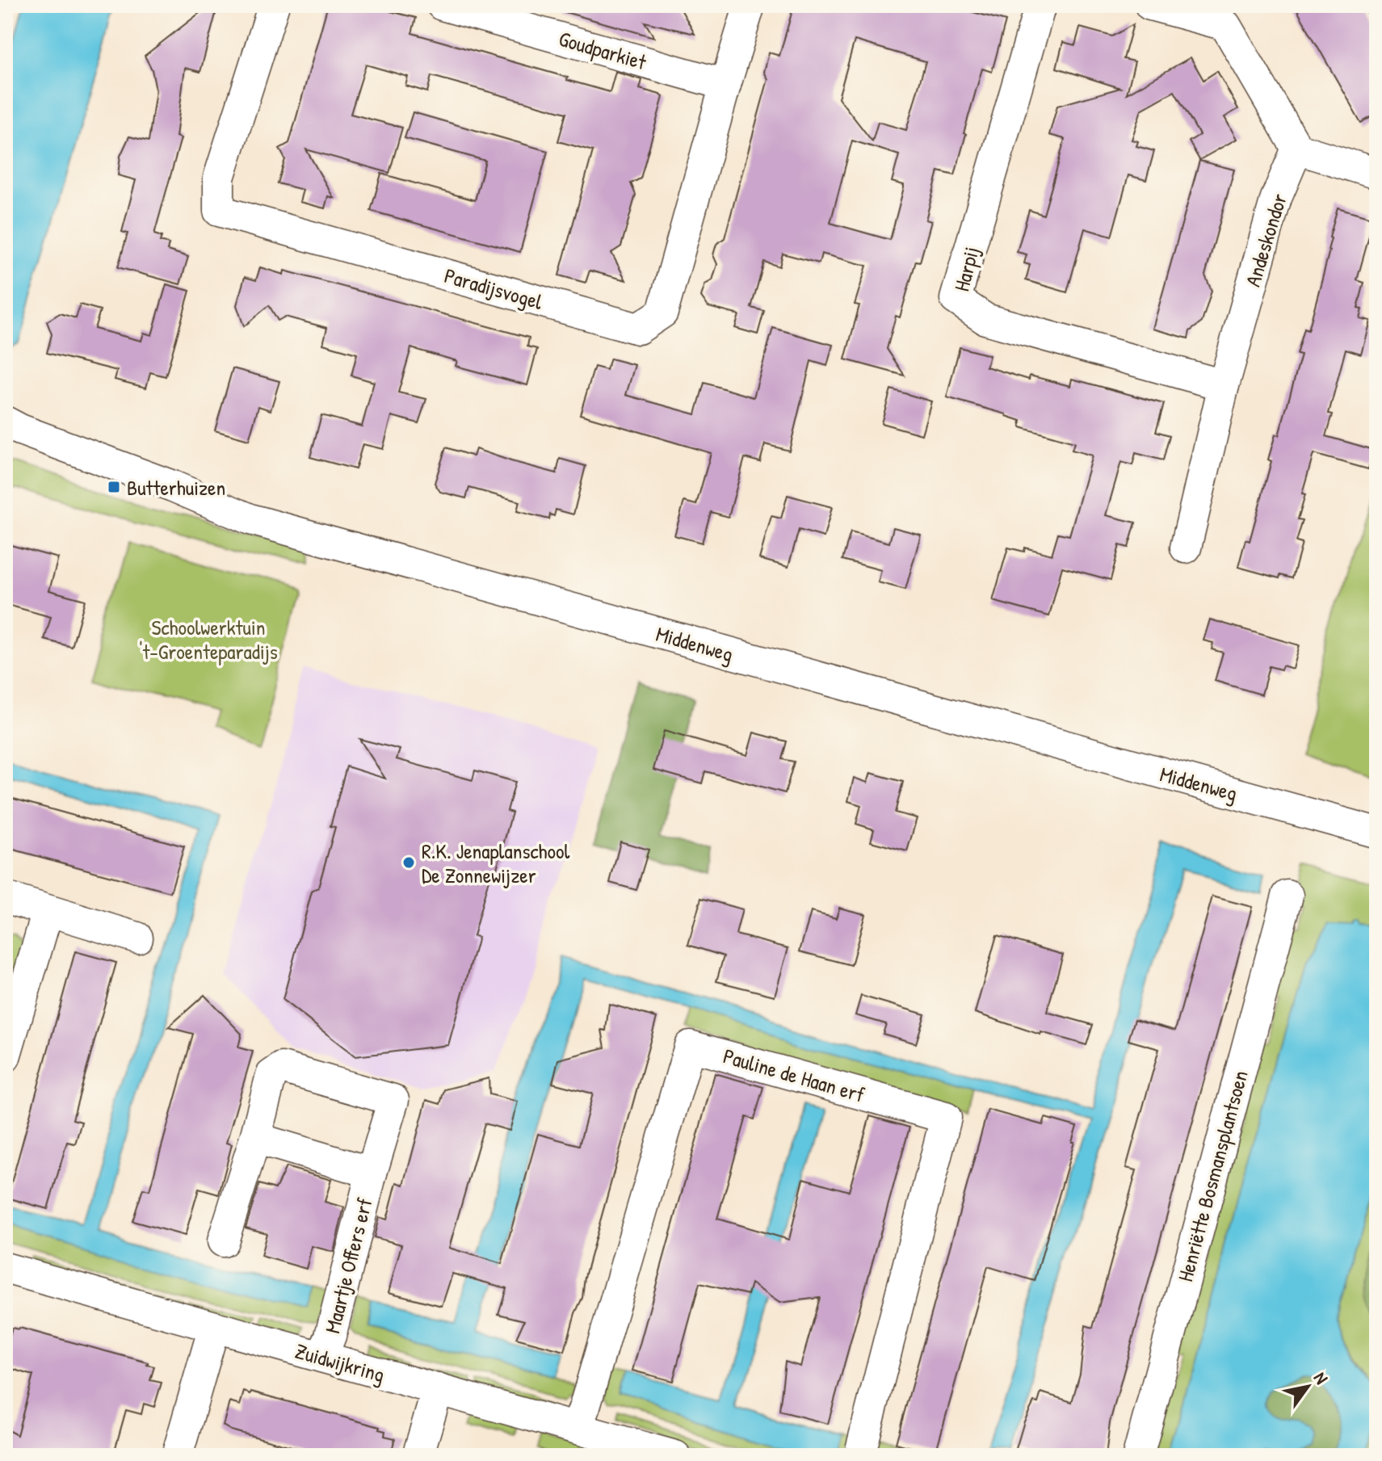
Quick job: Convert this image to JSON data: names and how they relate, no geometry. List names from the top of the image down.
{
  "streets": {
    "street": [
      "Goudparkiet",
      "Andeskondor",
      "Harpij",
      "Paradijsvogel",
      "Middenweg",
      "Pauline de Haan erf",
      "Henriëtte Bosmansplantsoen",
      "Maartje Offers erf",
      "Zuidwijkring"
    ]
  },
  "crossings": [
    ["Goudparkiet", "Paradijsvogel"],
    ["Andeskondor", "Harpij"],
    ["Pauline de Haan erf", "Zuidwijkring"],
    ["Maartje Offers erf", "Zuidwijkring"]
  ],
  "parks": ["Schoolwerktuin 't-Groenteparadijs"],
  "places": {
    "transit": ["Butterhuizen"],
    "other": ["R.K. Jenaplanschool De Zonnewijzer"]
  },
  "north": "top right"
}
